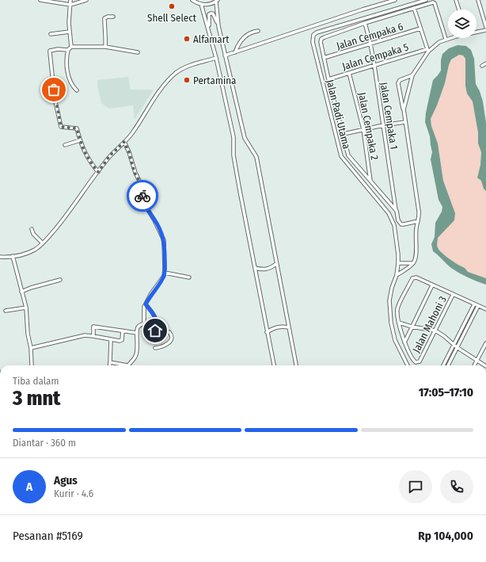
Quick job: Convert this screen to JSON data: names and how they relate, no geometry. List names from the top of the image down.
{
  "streets": {
    "street": [
      "Jalan Cempaka 6",
      "Jalan Cempaka 5",
      "Jalan Padi Utama",
      "Jalan Cempaka 1",
      "Jalan Cempaka 2",
      "Jalan Mahoni 3"
    ]
  },
  "crossings": [
    ["Jalan Cempaka 6", "Jalan Cempaka 1"],
    ["Jalan Cempaka 5", "Jalan Cempaka 1"],
    ["Jalan Cempaka 5", "Jalan Cempaka 2"]
  ],
  "places": ["Shell Select", "Alfamart", "Pertamina"],
  "page": {
    "heading": ["3 mnt", "Tiba dalam", "17:05–17:10"],
    "panel": [
      "Agus",
      "Kurir · 4.6",
      "Pesanan #5169",
      "Rp 104,000"
    ],
    "bar": "Diantar · 360 m",
    "round": "A"
  }
}
